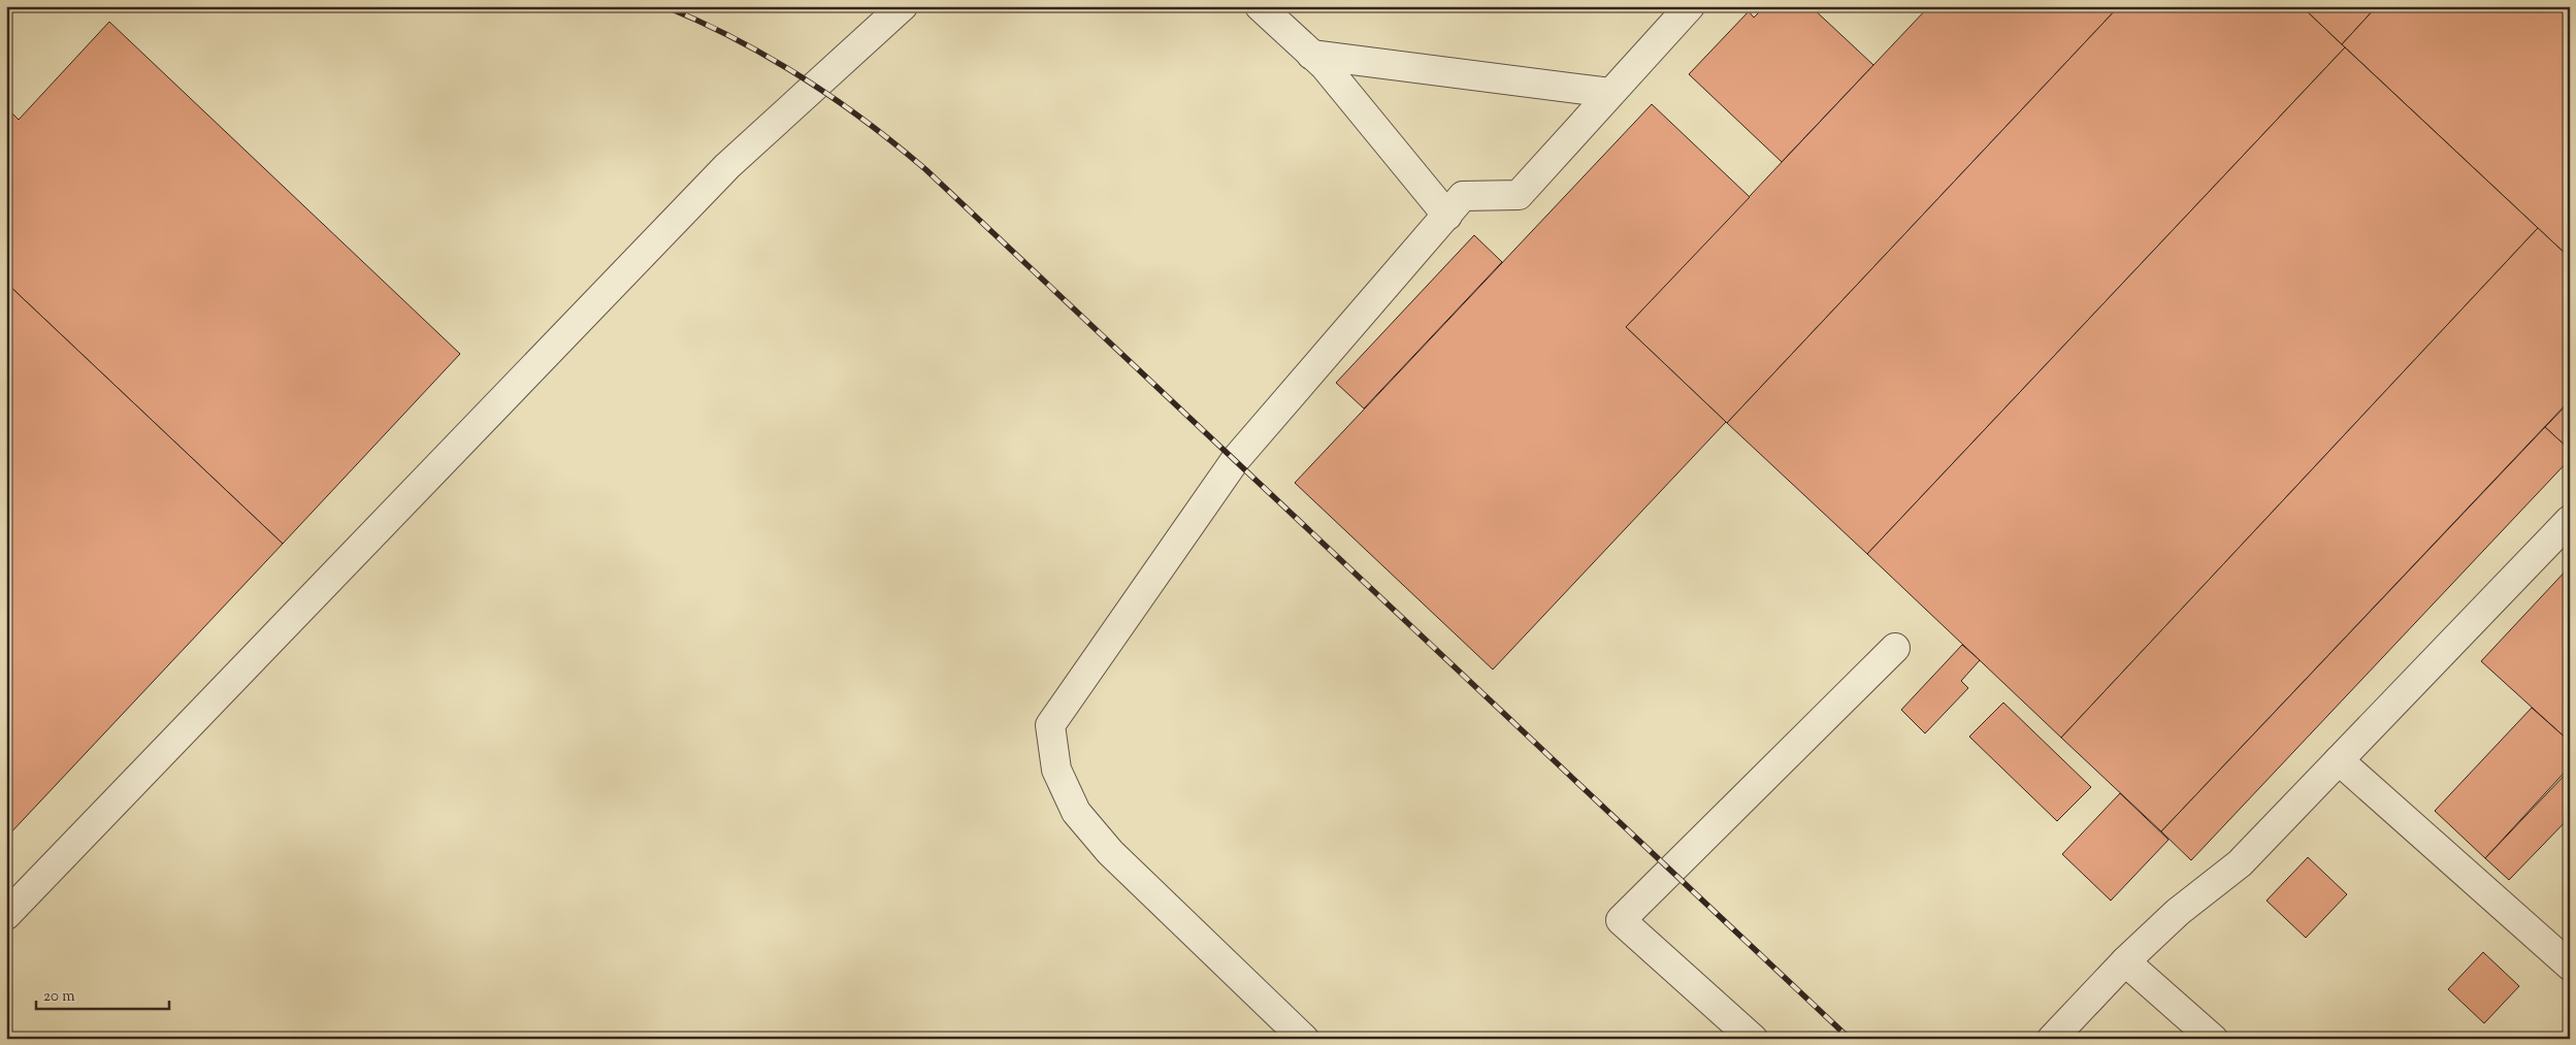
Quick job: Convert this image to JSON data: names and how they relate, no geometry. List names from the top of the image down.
{
  "scale_bar": "20 m"
}
